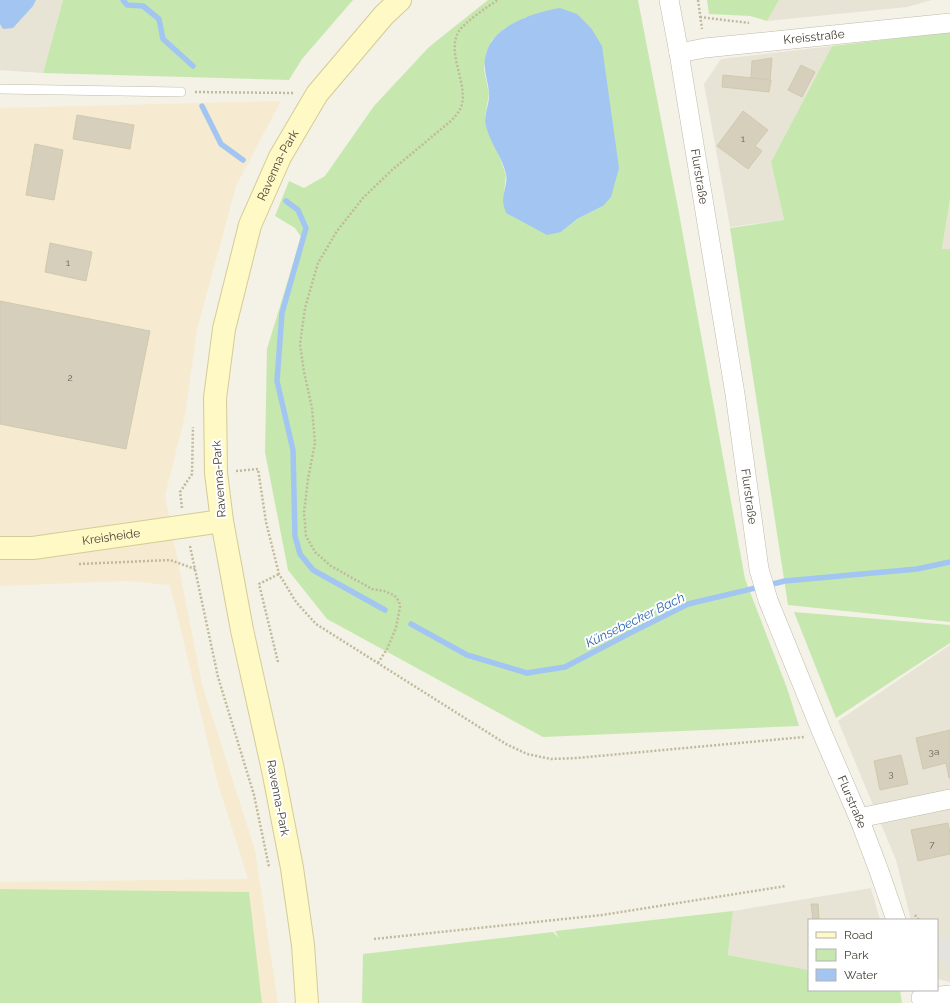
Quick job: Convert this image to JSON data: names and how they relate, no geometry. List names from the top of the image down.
{
  "streets": {
    "street": [
      "Kreisstraße",
      "Ravenna-Park",
      "Flurstraße",
      "Kreisheide"
    ]
  },
  "crossings": [
    ["Kreisstraße", "Flurstraße"],
    ["Ravenna-Park", "Kreisheide"]
  ],
  "water": ["Künsebecker Bach"],
  "house_numbers": [
    "1",
    "1",
    "2",
    "3a",
    "3",
    "7"
  ],
  "legend": ["Road", "Park", "Water"]
}
